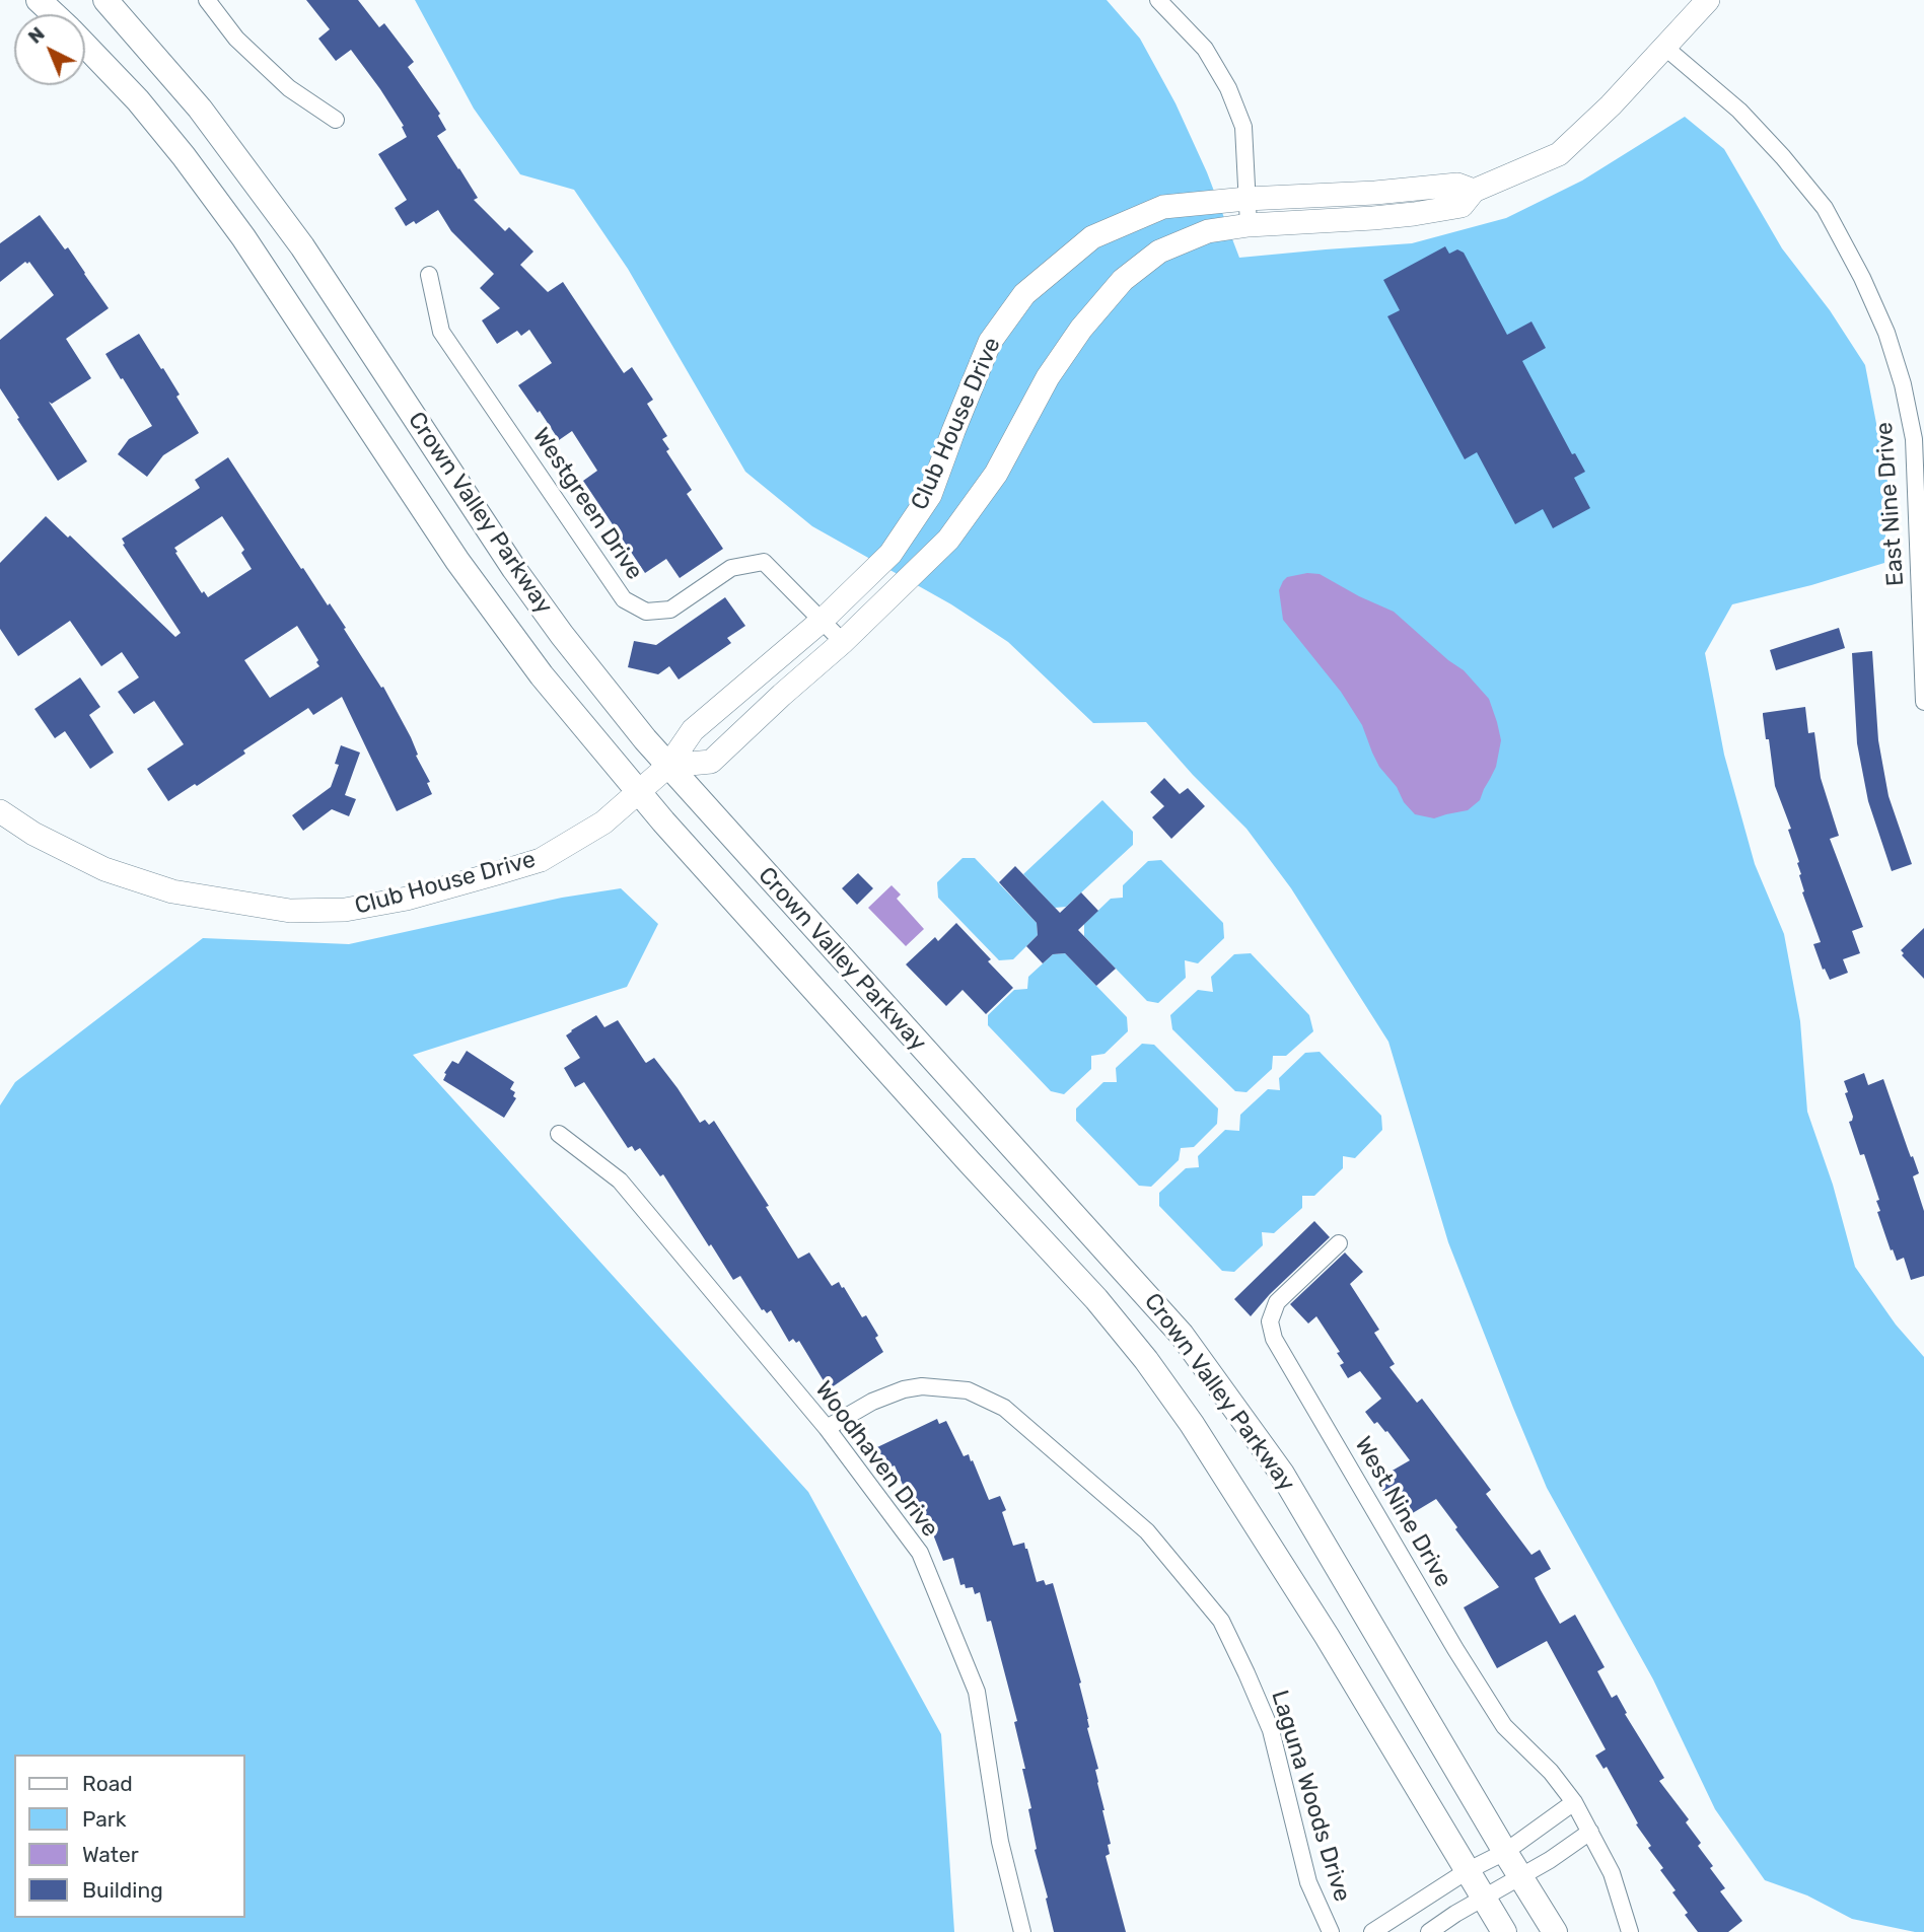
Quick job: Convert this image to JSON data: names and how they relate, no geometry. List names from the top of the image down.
{
  "streets": {
    "main road": ["Crown Valley Parkway"],
    "street": [
      "Club House Drive",
      "Westgreen Drive",
      "East Nine Drive",
      "Woodhaven Drive",
      "West Nine Drive",
      "Laguna Woods Drive"
    ]
  },
  "crossings": [
    ["Club House Drive", "Westgreen Drive"],
    ["Club House Drive", "East Nine Drive"],
    ["Club House Drive", "Crown Valley Parkway"],
    ["Woodhaven Drive", "Laguna Woods Drive"]
  ],
  "legend": [
    "Road",
    "Park",
    "Water",
    "Building"
  ],
  "north": "top left"
}
